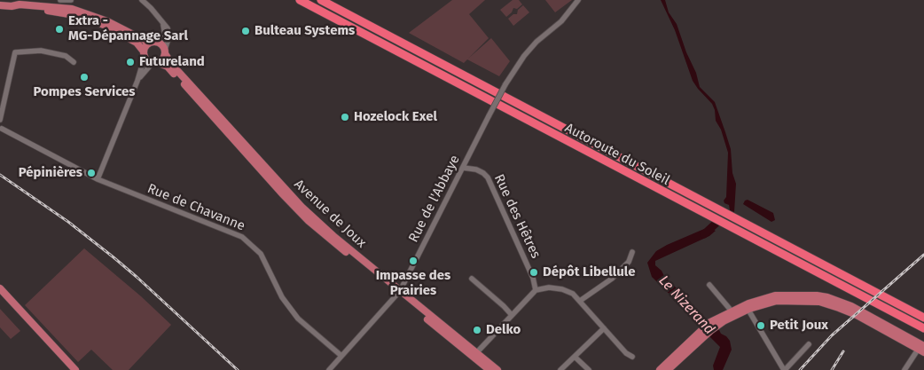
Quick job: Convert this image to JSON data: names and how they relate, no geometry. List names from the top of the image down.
{
  "streets": {
    "highway": ["Autoroute du Soleil"],
    "main road": ["Avenue de Joux"],
    "street": ["Rue de l'Abbaye", "Rue de Chavanne", "Rue des Hêtres"]
  },
  "crossings": [
    ["Rue de l'Abbaye", "Rue de Chavanne"],
    ["Rue de l'Abbaye", "Avenue de Joux"],
    ["Rue de l'Abbaye", "Rue des Hêtres"]
  ],
  "water": ["Le Nizerand"],
  "places": [
    "Extra - MG-Dépannage Sarl",
    "Bulteau Systems",
    "Futureland",
    "Pompes Services",
    "Hozelock Exel",
    "Pépinières",
    "Impasse des Prairies",
    "Dépôt Libellule",
    "Petit Joux",
    "Delko"
  ]
}
